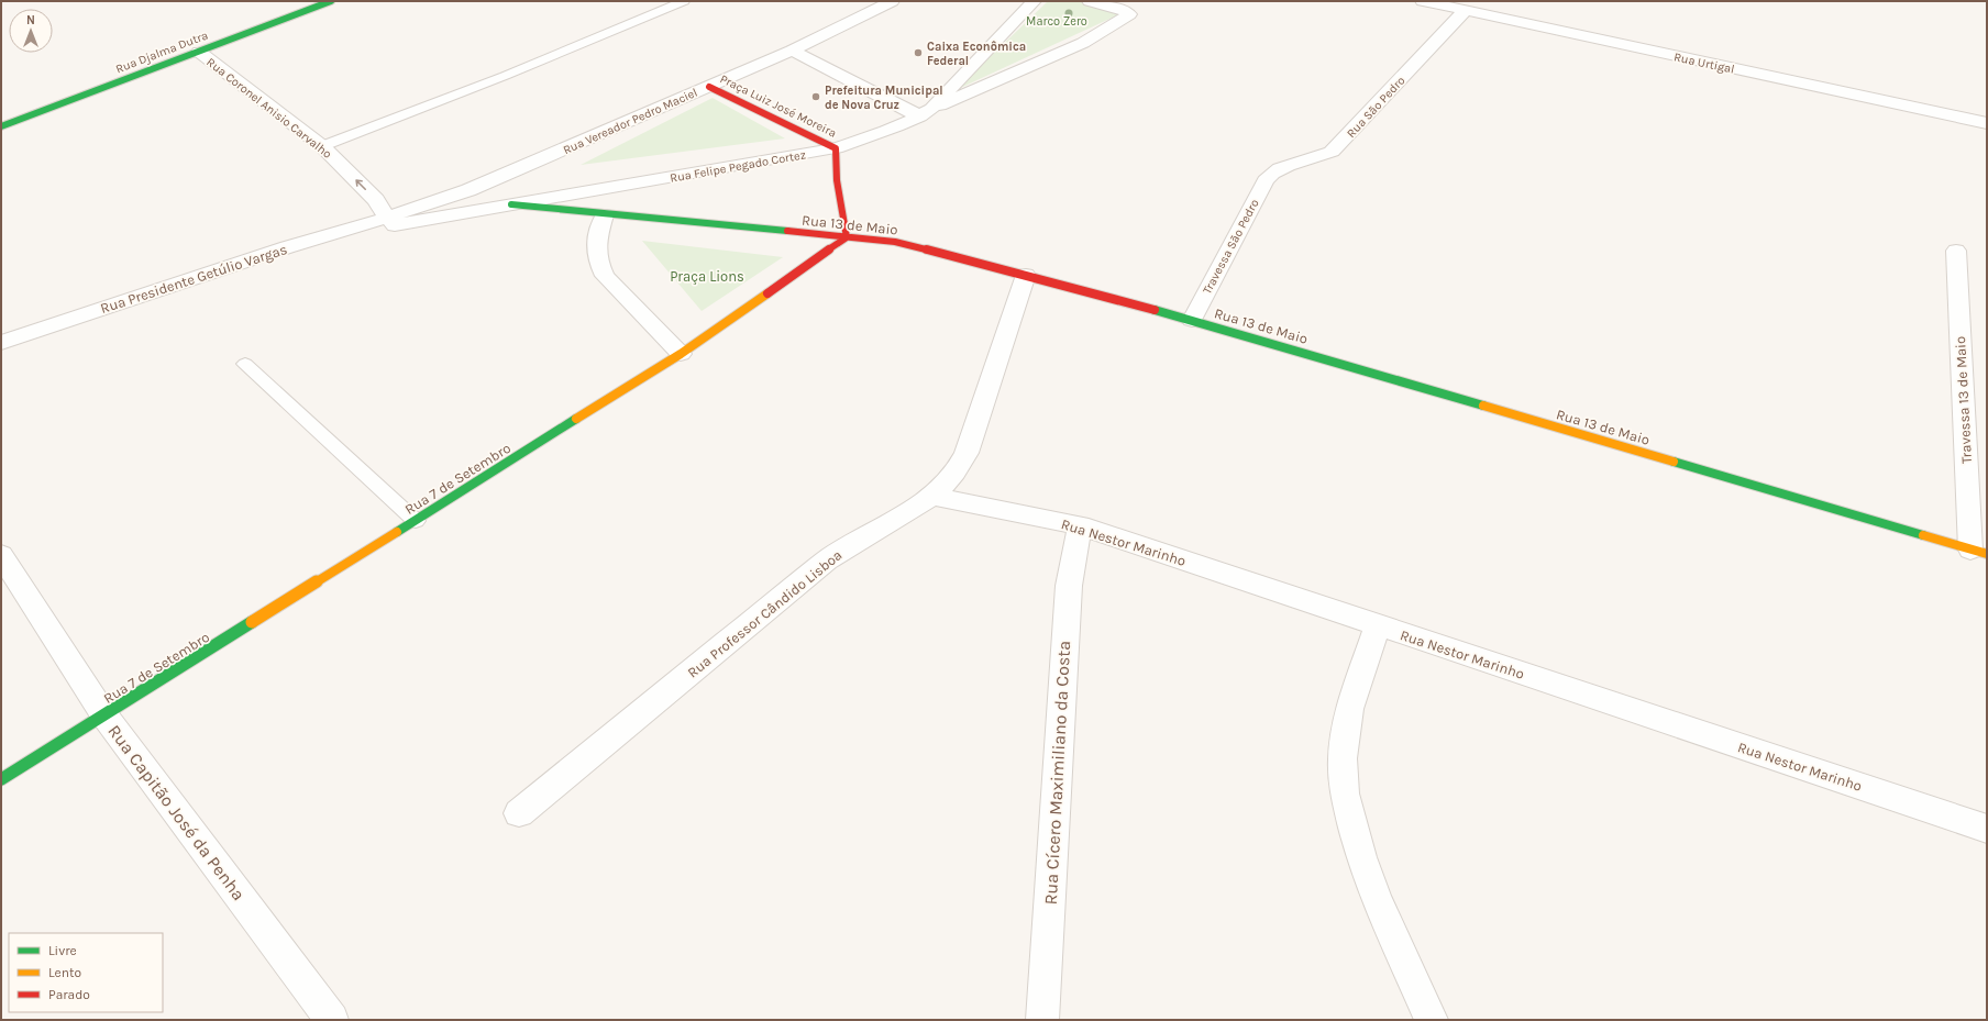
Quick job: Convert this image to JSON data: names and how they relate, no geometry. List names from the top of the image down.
{
  "streets": {
    "street": [
      "Rua Djalma Dutra",
      "Rua Urtigal",
      "Praça Luiz José Moreira",
      "Rua São Pedro",
      "Rua Coronel Anisio Carvalho",
      "Rua Vereador Pedro Maciel",
      "Rua Felipe Pegado Cortez",
      "Rua 13 de Maio",
      "Travessa São Pedro",
      "Rua Presidente Getúlio Vargas",
      "Travessa 13 de Maio",
      "Rua 7 de Setembro",
      "Rua Nestor Marinho",
      "Rua Professor Cândido Lisboa",
      "Rua Cícero Maximiliano da Costa",
      "Rua Capitão José da Penha"
    ]
  },
  "crossings": [
    ["Rua Djalma Dutra", "Rua Coronel Anisio Carvalho"],
    ["Rua Urtigal", "Rua São Pedro"],
    ["Praça Luiz José Moreira", "Rua Vereador Pedro Maciel"],
    ["Praça Luiz José Moreira", "Rua Felipe Pegado Cortez"],
    ["Rua São Pedro", "Travessa São Pedro"],
    ["Rua Coronel Anisio Carvalho", "Rua Vereador Pedro Maciel"],
    ["Rua Coronel Anisio Carvalho", "Rua Felipe Pegado Cortez"],
    ["Rua Coronel Anisio Carvalho", "Rua Presidente Getúlio Vargas"],
    ["Rua Vereador Pedro Maciel", "Rua Felipe Pegado Cortez"],
    ["Rua Vereador Pedro Maciel", "Rua Presidente Getúlio Vargas"],
    ["Rua Felipe Pegado Cortez", "Rua 13 de Maio"],
    ["Rua Felipe Pegado Cortez", "Rua Presidente Getúlio Vargas"],
    ["Rua 13 de Maio", "Travessa São Pedro"],
    ["Rua 13 de Maio", "Travessa 13 de Maio"],
    ["Rua 13 de Maio", "Rua 7 de Setembro"],
    ["Rua 13 de Maio", "Rua Professor Cândido Lisboa"],
    ["Rua 7 de Setembro", "Rua Capitão José da Penha"],
    ["Rua Nestor Marinho", "Rua Professor Cândido Lisboa"],
    ["Rua Nestor Marinho", "Rua Cícero Maximiliano da Costa"]
  ],
  "one_way": ["Rua Coronel Anisio Carvalho"],
  "parks": ["Marco Zero", "Praça Lions"],
  "places": ["Caixa Econômica Federal", "Prefeitura Municipal de Nova Cruz"],
  "legend": ["Livre", "Lento", "Parado"],
  "north": "top"
}
